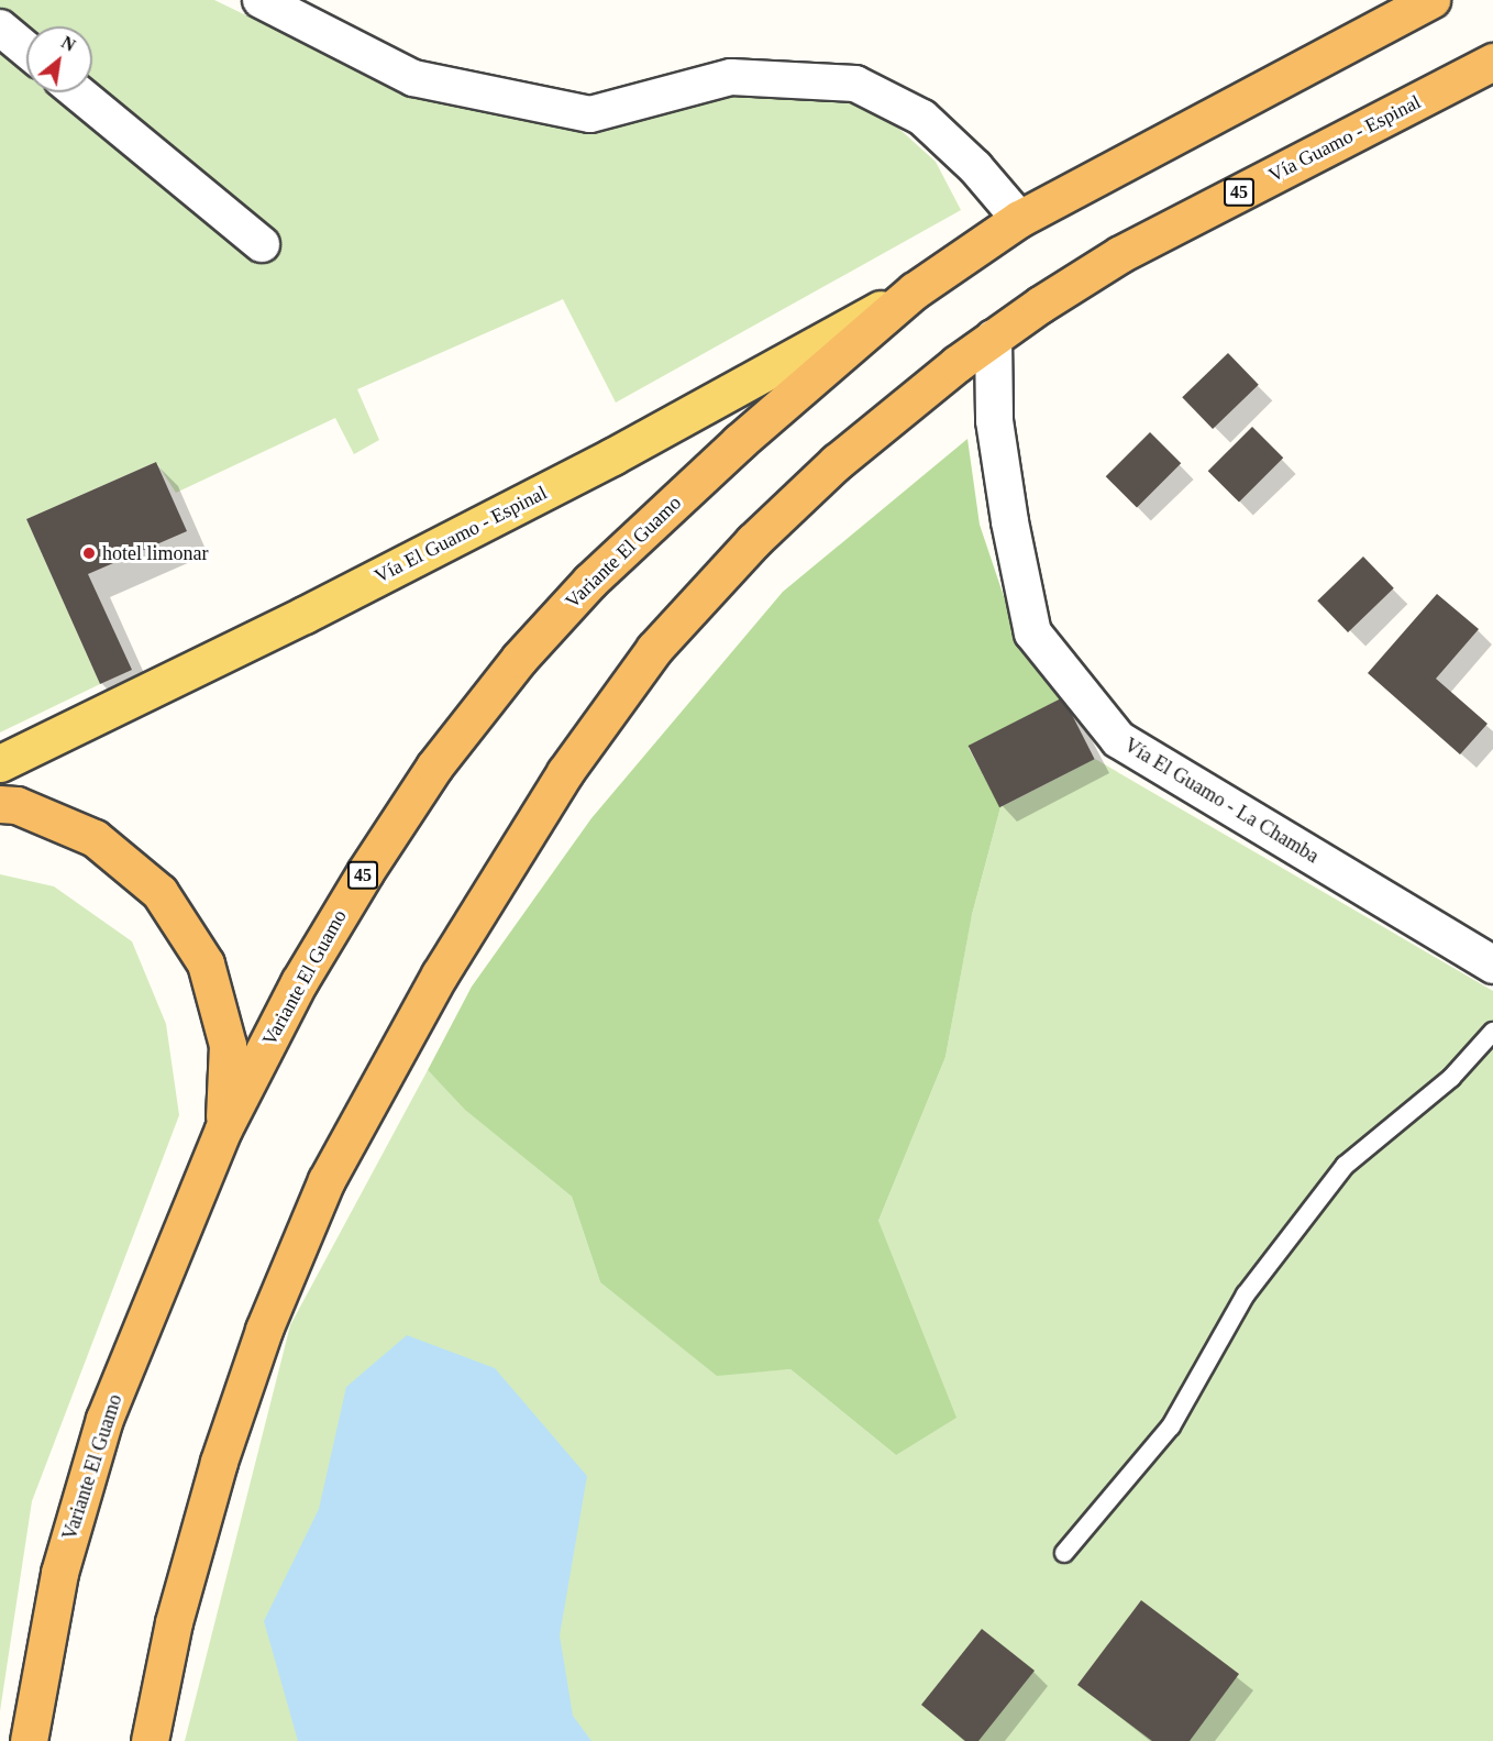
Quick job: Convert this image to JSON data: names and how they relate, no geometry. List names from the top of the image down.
{
  "streets": {
    "highway": ["Vía Guamo - Espinal", "45", "Variante El Guamo"],
    "main road": ["Vía El Guamo - Espinal"],
    "street": ["Vía El Guamo - La Chamba"]
  },
  "crossings": [
    ["Vía Guamo - Espinal", "45"],
    ["Vía Guamo - Espinal", "Vía El Guamo - La Chamba"],
    ["45", "Variante El Guamo"],
    ["45", "Vía El Guamo - La Chamba"],
    ["Vía El Guamo - Espinal", "Variante El Guamo"]
  ],
  "places": ["hotel limonar"],
  "north": "top right"
}
